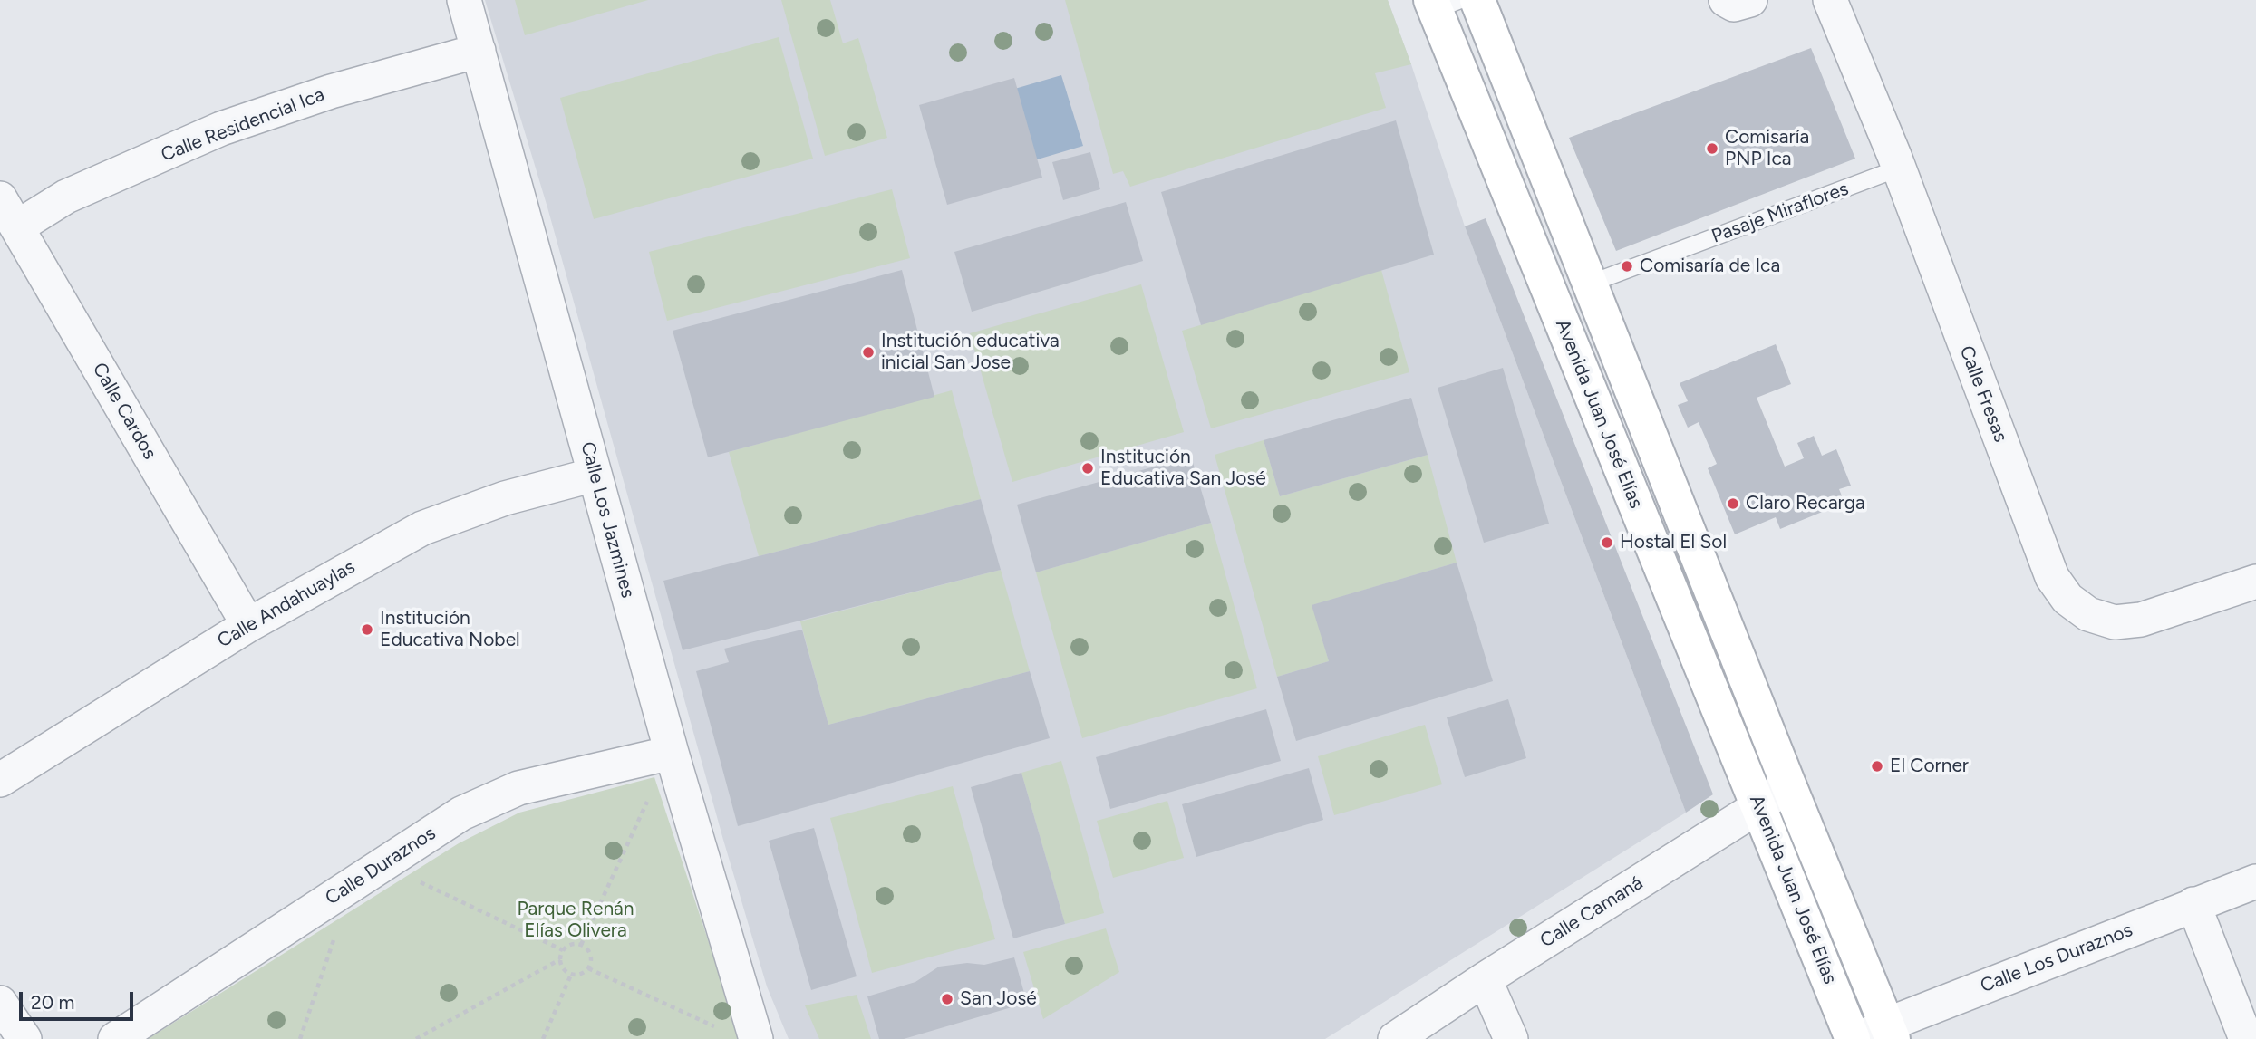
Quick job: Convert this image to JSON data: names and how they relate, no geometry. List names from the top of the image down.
{
  "streets": {
    "street": [
      "Calle Residencial Ica",
      "Calle Fresas",
      "Calle Cardos",
      "Avenida Juan José Elías",
      "Calle Los Jazmines",
      "Calle Andahuaylas",
      "Calle Duraznos",
      "Calle Camaná",
      "Calle Los Duraznos"
    ],
    "lane": ["Pasaje Miraflores"]
  },
  "crossings": [
    ["Calle Residencial Ica", "Calle Cardos"],
    ["Calle Residencial Ica", "Calle Los Jazmines"],
    ["Pasaje Miraflores", "Calle Fresas"],
    ["Pasaje Miraflores", "Avenida Juan José Elías"],
    ["Calle Cardos", "Calle Andahuaylas"],
    ["Avenida Juan José Elías", "Calle Camaná"],
    ["Avenida Juan José Elías", "Calle Los Duraznos"],
    ["Calle Los Jazmines", "Calle Andahuaylas"],
    ["Calle Los Jazmines", "Calle Duraznos"]
  ],
  "parks": ["Parque Renán Elías Olivera"],
  "places": [
    "Comisaría PNP Ica",
    "Comisaría de Ica",
    "Institución educativa inicial San Jose",
    "Institución Educativa San José",
    "Claro Recarga",
    "Hostal El Sol",
    "Institución Educativa Nobel",
    "El Corner",
    "San José"
  ],
  "scale_bar": "20 m"
}
